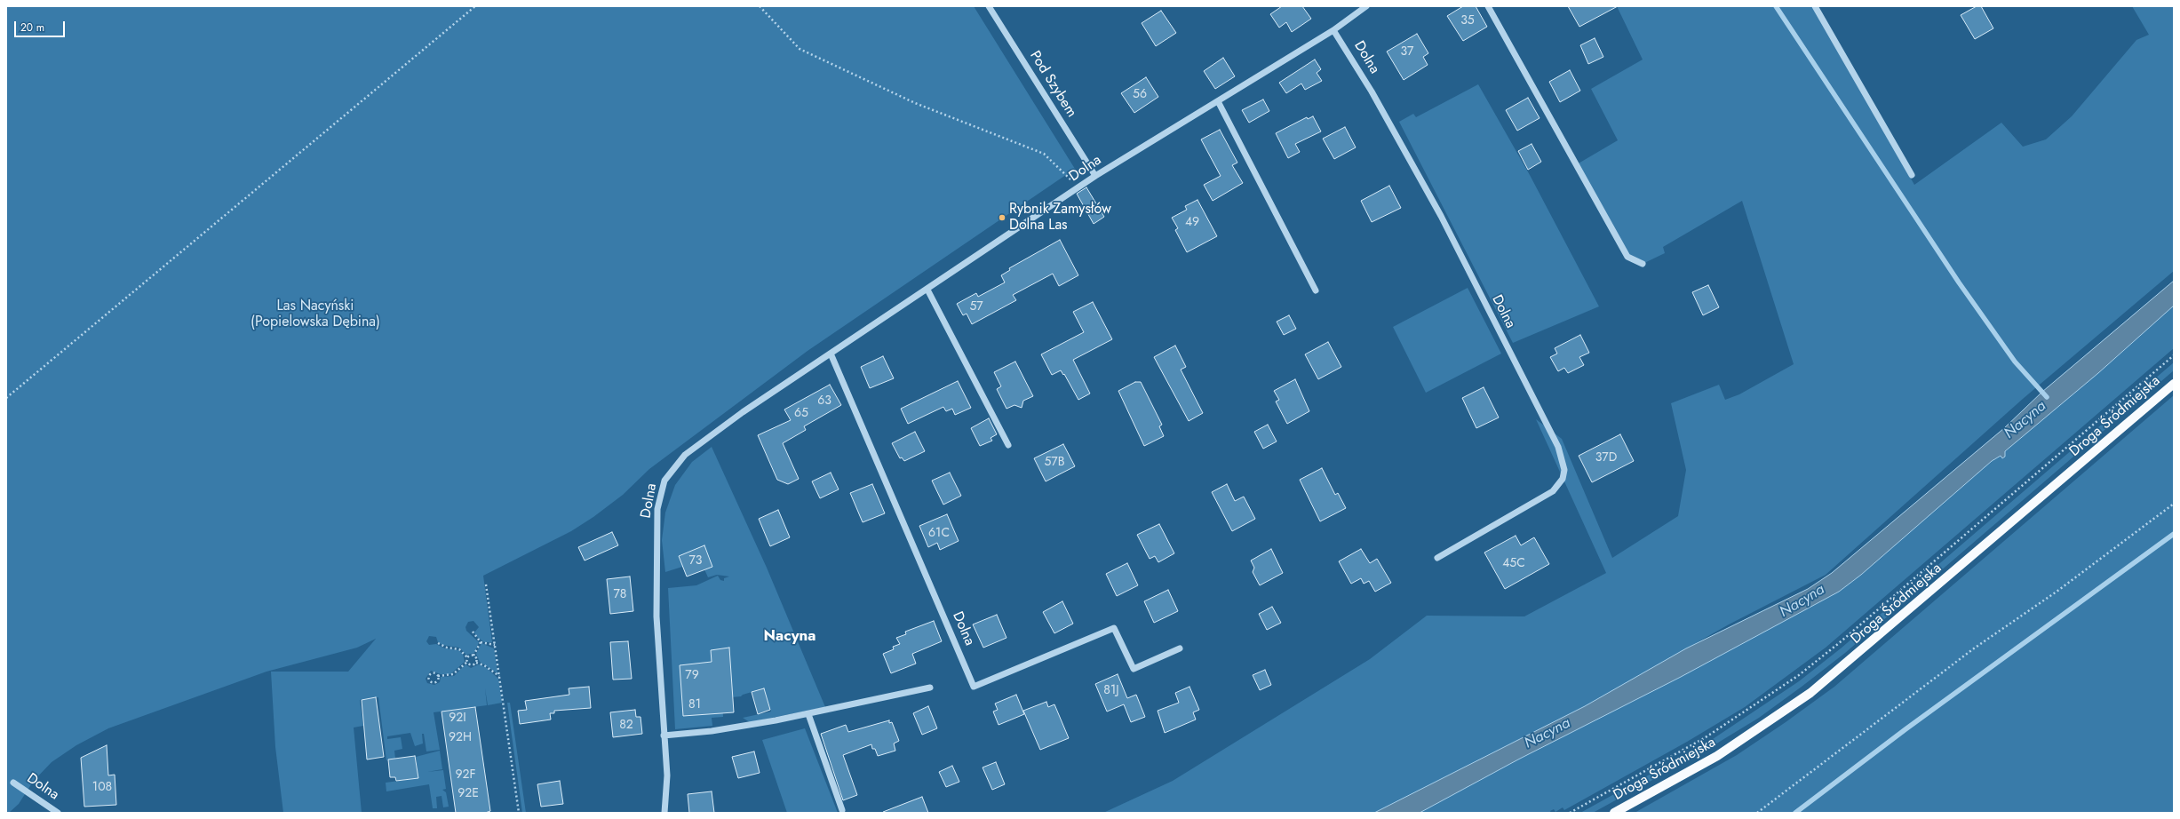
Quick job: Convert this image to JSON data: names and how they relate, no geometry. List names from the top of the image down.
{
  "streets": {
    "main road": ["Droga Śródmiejska"],
    "street": ["Dolna", "Pod Szybem"]
  },
  "crossings": [
    ["Dolna", "Pod Szybem"]
  ],
  "districts": ["Nacyna"],
  "water": ["Nacyna"],
  "parks": ["Las Nacyński (Popielowska Dębina)"],
  "places": ["Rybnik Zamysłów Dolna Las"],
  "house_numbers": [
    "35",
    "37",
    "56",
    "49",
    "57",
    "63",
    "65",
    "37D",
    "57B",
    "61C",
    "73",
    "45C",
    "78",
    "79",
    "81J",
    "81",
    "92I",
    "82",
    "92H",
    "92F",
    "108",
    "92E"
  ],
  "scale_bar": "20 m"
}
